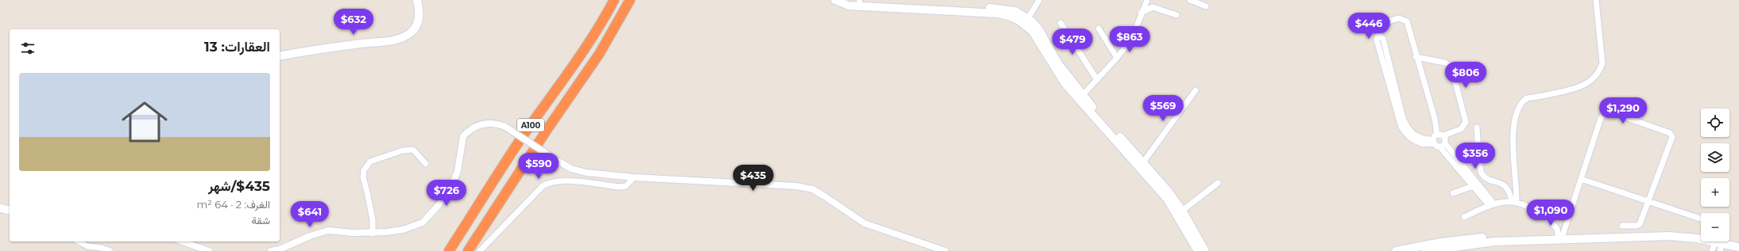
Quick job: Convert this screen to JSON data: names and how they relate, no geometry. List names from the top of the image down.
{
  "streets": {
    "highway": ["A100"]
  },
  "page": {
    "price": [
      "$632",
      "$446",
      "$863",
      "$479",
      "$806",
      "$569",
      "$1,290",
      "$356",
      "$590",
      "$435",
      "$726",
      "$1,090",
      "$641"
    ],
    "heading": "العقارات: 13",
    "list": [
      {
        "name": "$435/شهر",
        "note": "الغرف: 2 · 64 m² · شقة"
      }
    ],
    "map_buttons": ["+", "−"]
  }
}
